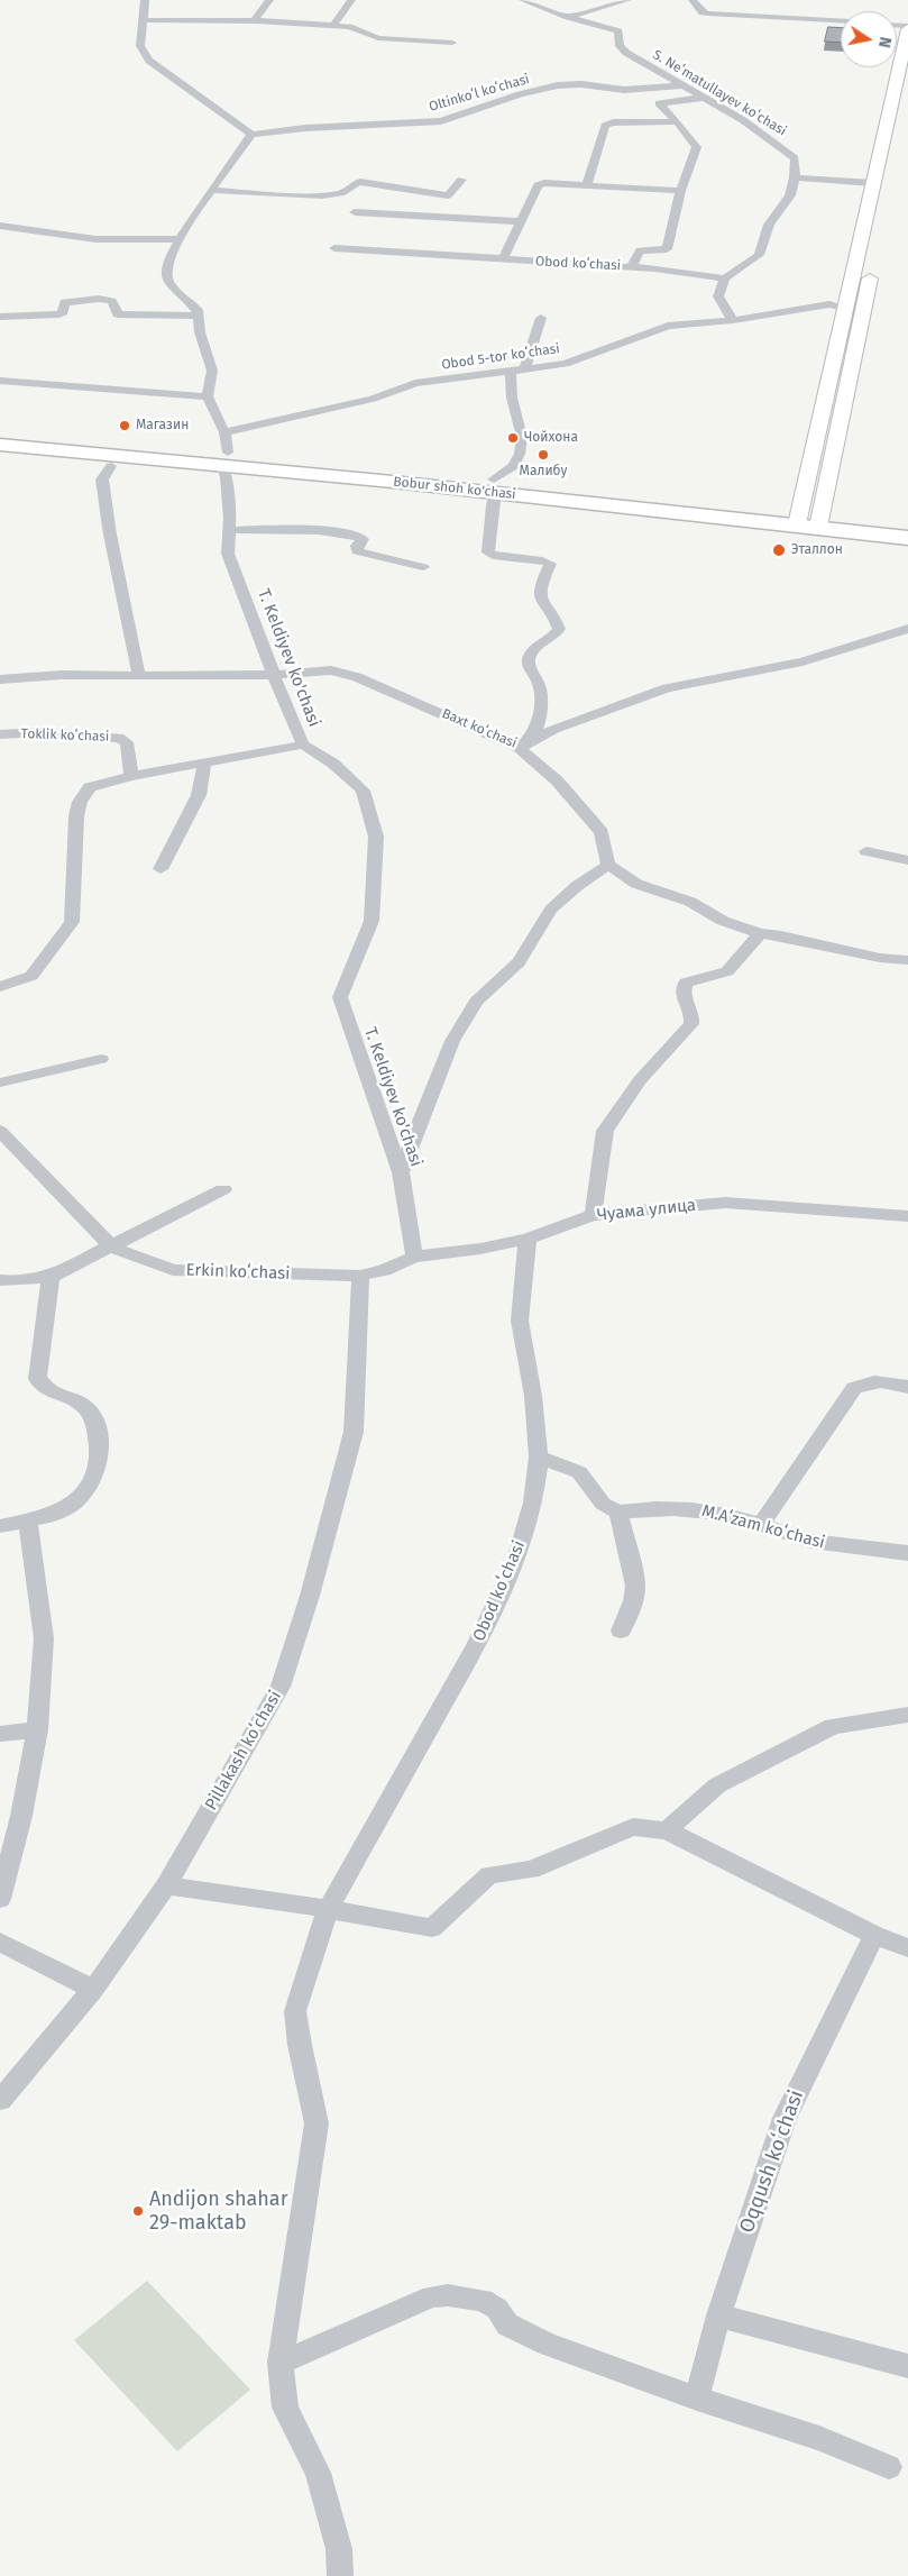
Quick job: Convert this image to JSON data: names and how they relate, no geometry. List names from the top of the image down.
{
  "streets": {
    "main road": ["Bobur shoh ko'chasi"],
    "street": [
      "Oltinkoʻl koʻchasi",
      "S. Neʻmatullayev koʻchasi",
      "Obod koʻchasi",
      "Obod 5-tor koʻchasi",
      "T. Keldiyev ko'chasi",
      "Baxt koʻchasi",
      "Toklik koʻchasi",
      "Чуама улица",
      "Erkin koʻchasi",
      "M.Aʻzam koʻchasi",
      "Pillakash koʻchasi",
      "Oqqush koʻchasi"
    ]
  },
  "crossings": [
    ["Oltinkoʻl koʻchasi", "S. Neʻmatullayev koʻchasi"],
    ["S. Neʻmatullayev koʻchasi", "Obod koʻchasi"],
    ["Obod koʻchasi", "Чуама улица"],
    ["Obod 5-tor koʻchasi", "Bobur shoh ko'chasi"],
    ["Obod 5-tor koʻchasi", "T. Keldiyev ko'chasi"],
    ["Bobur shoh ko'chasi", "T. Keldiyev ko'chasi"],
    ["T. Keldiyev ko'chasi", "Baxt koʻchasi"],
    ["T. Keldiyev ko'chasi", "Чуама улица"],
    ["Чуама улица", "Erkin koʻchasi"],
    ["Чуама улица", "Pillakash koʻchasi"],
    ["Erkin koʻchasi", "Pillakash koʻchasi"]
  ],
  "places": [
    "Магазин",
    "Чойхона",
    "Малибу",
    "Эталлон",
    "Andijon shahar 29-maktab"
  ],
  "north": "right"
}
